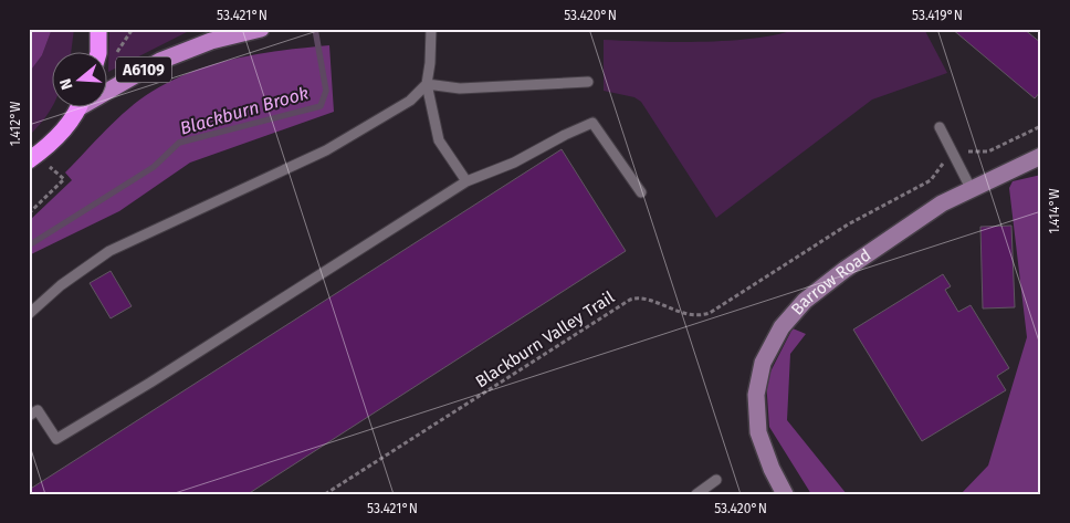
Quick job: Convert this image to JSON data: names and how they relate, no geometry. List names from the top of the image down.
{
  "streets": {
    "main road": ["A6109"],
    "street": ["Barrow Road"],
    "path": ["Blackburn Valley Trail"]
  },
  "water": ["Blackburn Brook"],
  "north": "left",
  "coordinates": [
    "53.421°N",
    "53.420°N",
    "53.419°N",
    "1.412°W",
    "1.414°W"
  ]
}
